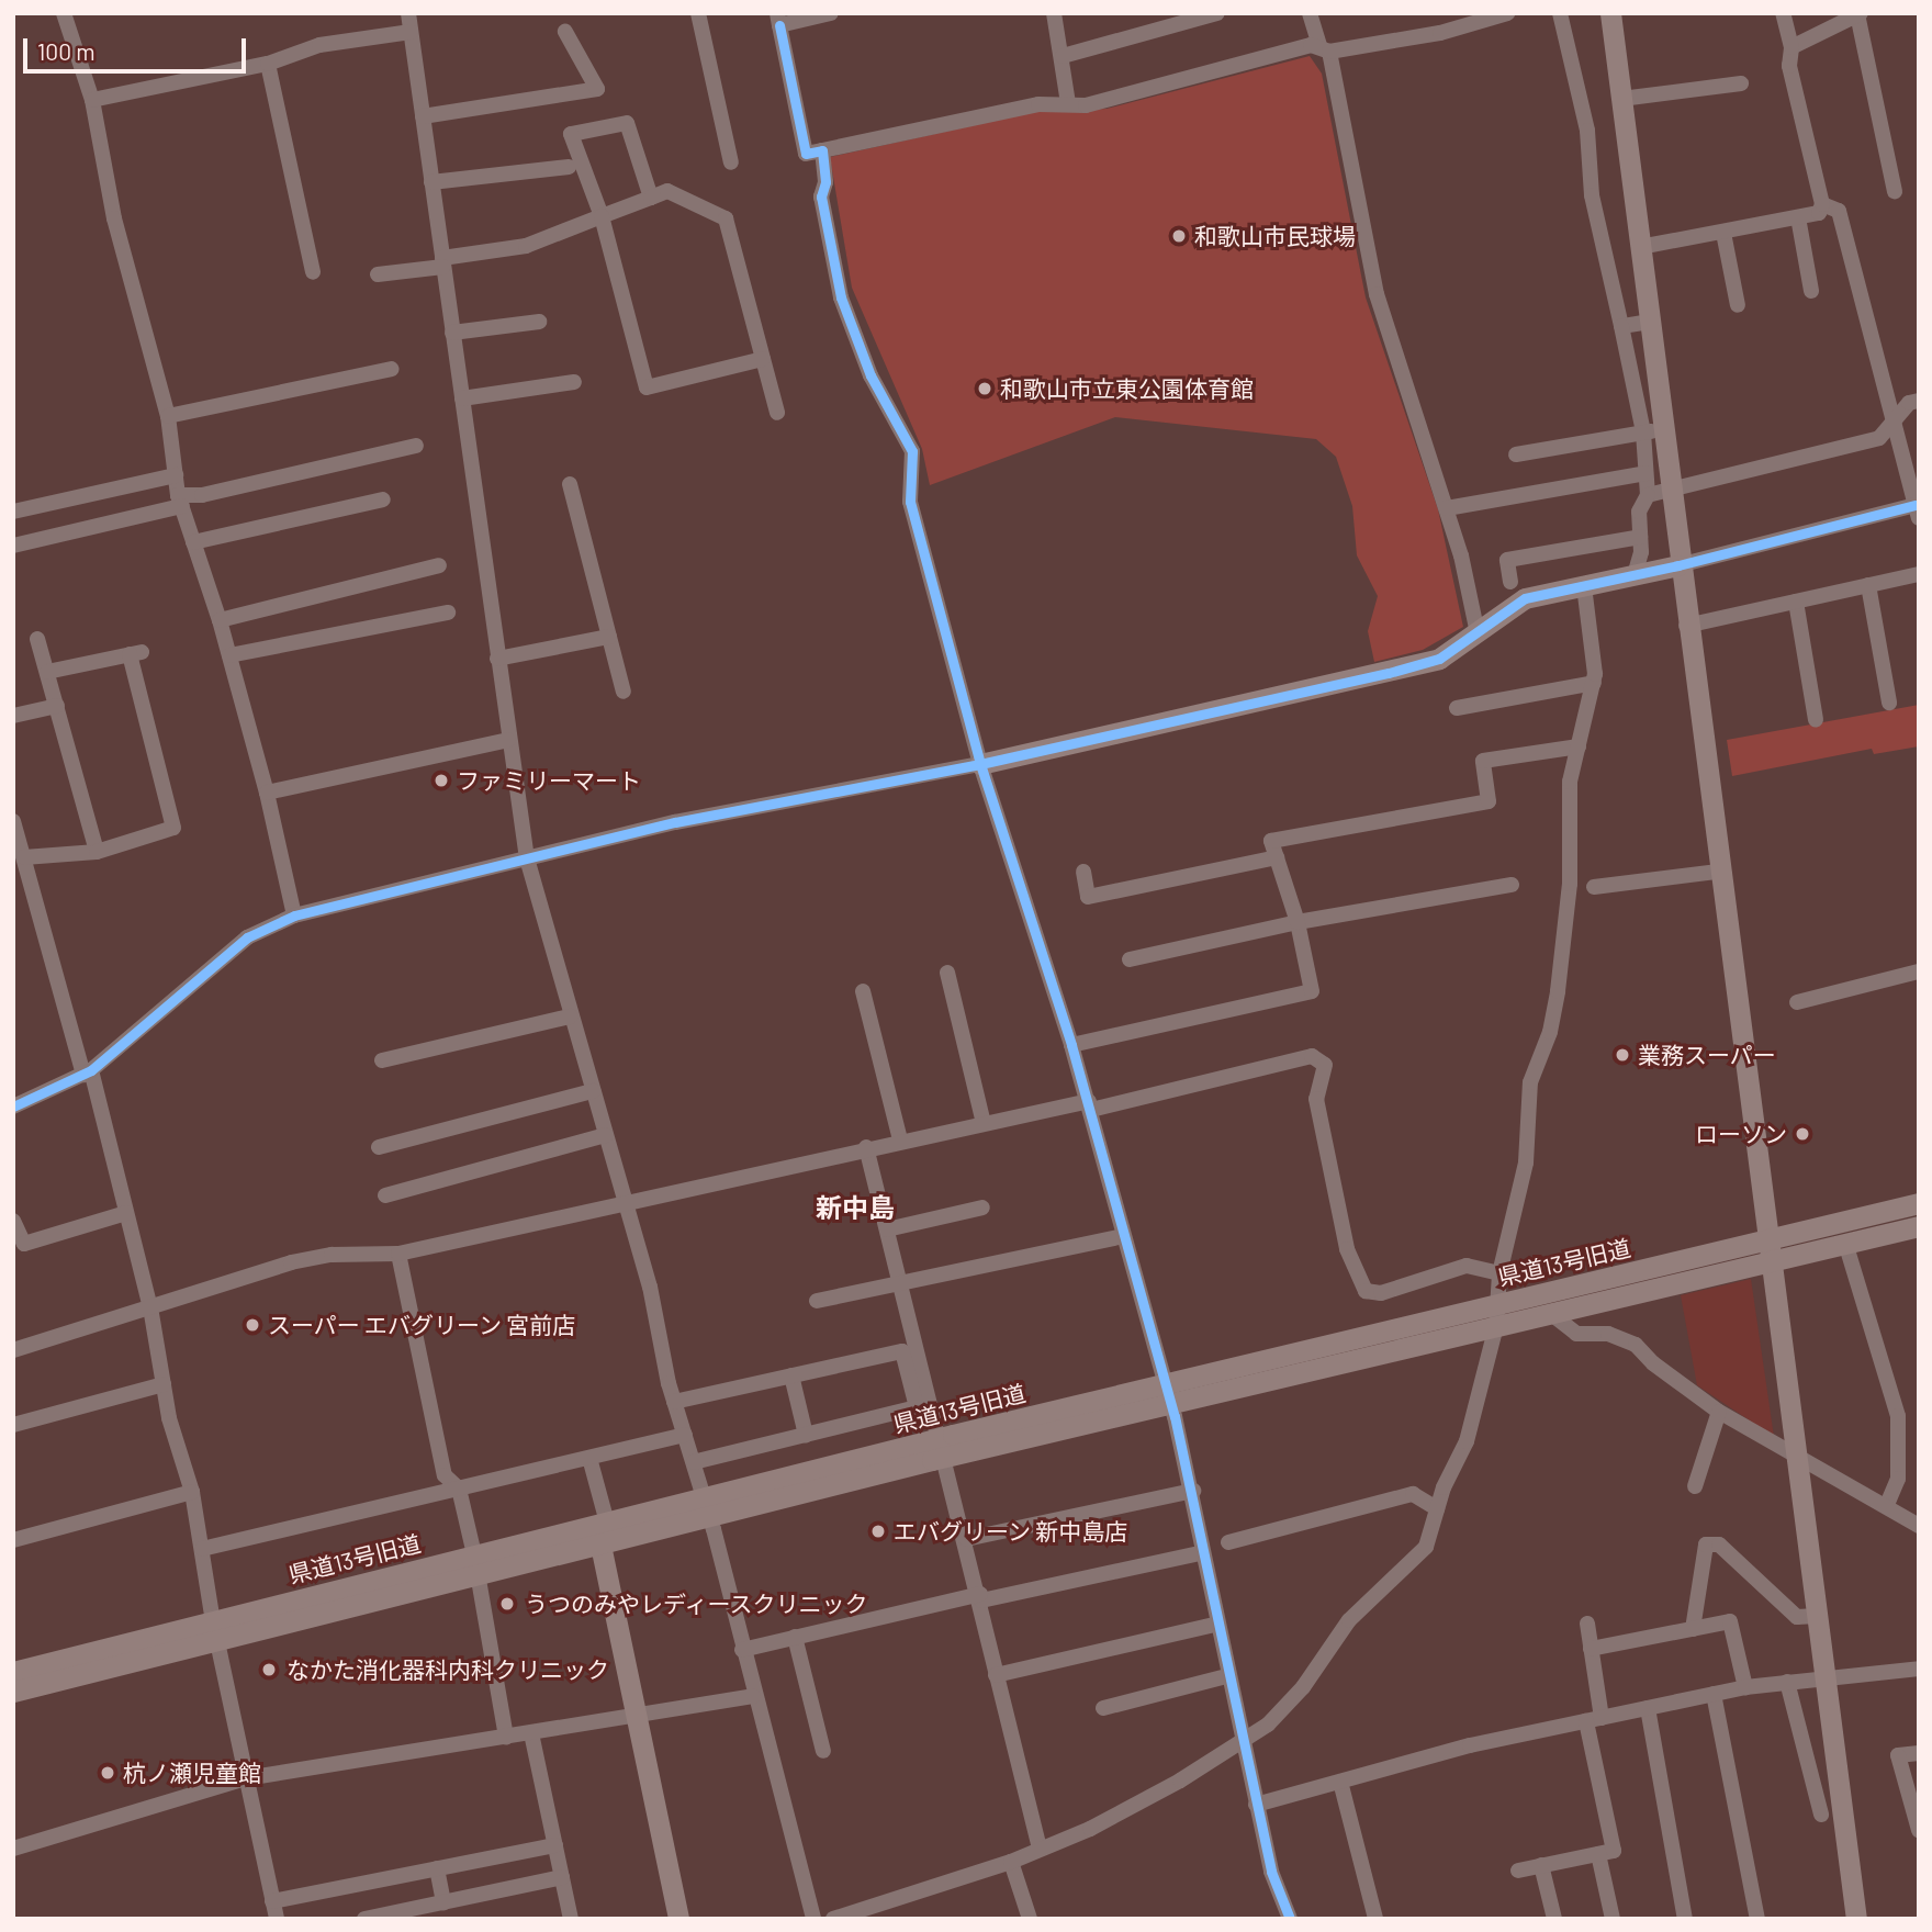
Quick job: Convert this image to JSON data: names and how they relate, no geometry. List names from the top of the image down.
{
  "streets": {
    "street": ["県道13号旧道"]
  },
  "districts": ["新中島"],
  "places": [
    "和歌山市民球場",
    "和歌山市立東公園体育館",
    "ファミリーマート",
    "業務スーパー",
    "ローソン",
    "スーパー エバグリーン 宮前店",
    "エバグリーン 新中島店",
    "うつのみやレディースクリニック",
    "なかた消化器科内科クリニック",
    "杭ノ瀬児童館"
  ],
  "scale_bar": "100 m"
}
